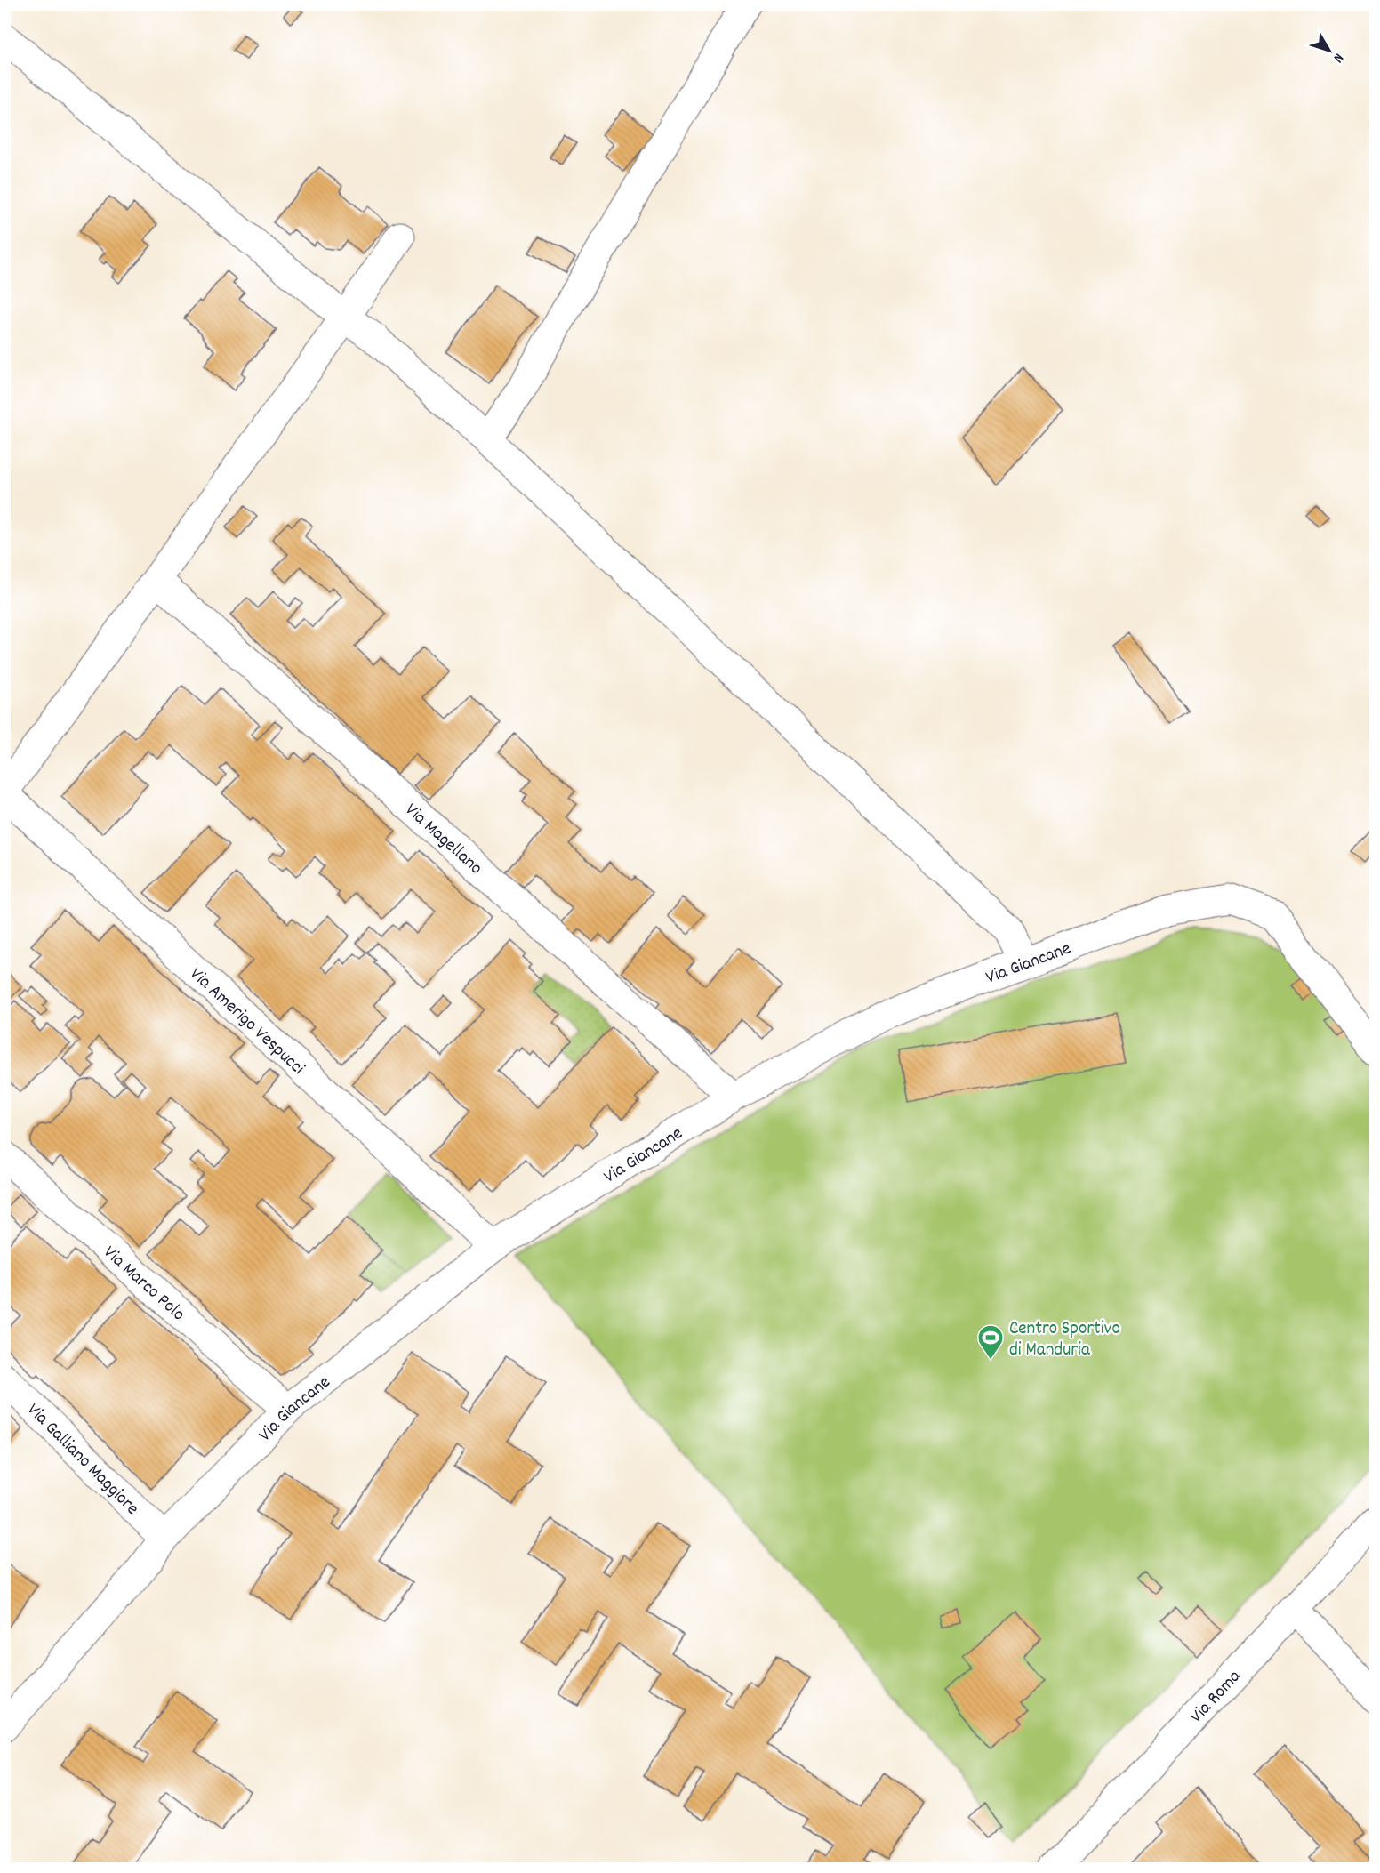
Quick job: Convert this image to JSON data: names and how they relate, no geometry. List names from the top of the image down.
{
  "streets": {
    "street": [
      "Via Magellano",
      "Via Giancane",
      "Via Amerigo Vespucci",
      "Via Marco Polo",
      "Via Galliano Maggiore",
      "Via Roma"
    ]
  },
  "crossings": [
    ["Via Magellano", "Via Giancane"],
    ["Via Giancane", "Via Amerigo Vespucci"],
    ["Via Giancane", "Via Marco Polo"],
    ["Via Giancane", "Via Galliano Maggiore"]
  ],
  "places": {
    "sports": ["Centro Sportivo di Manduria"]
  },
  "north": "bottom right"
}
